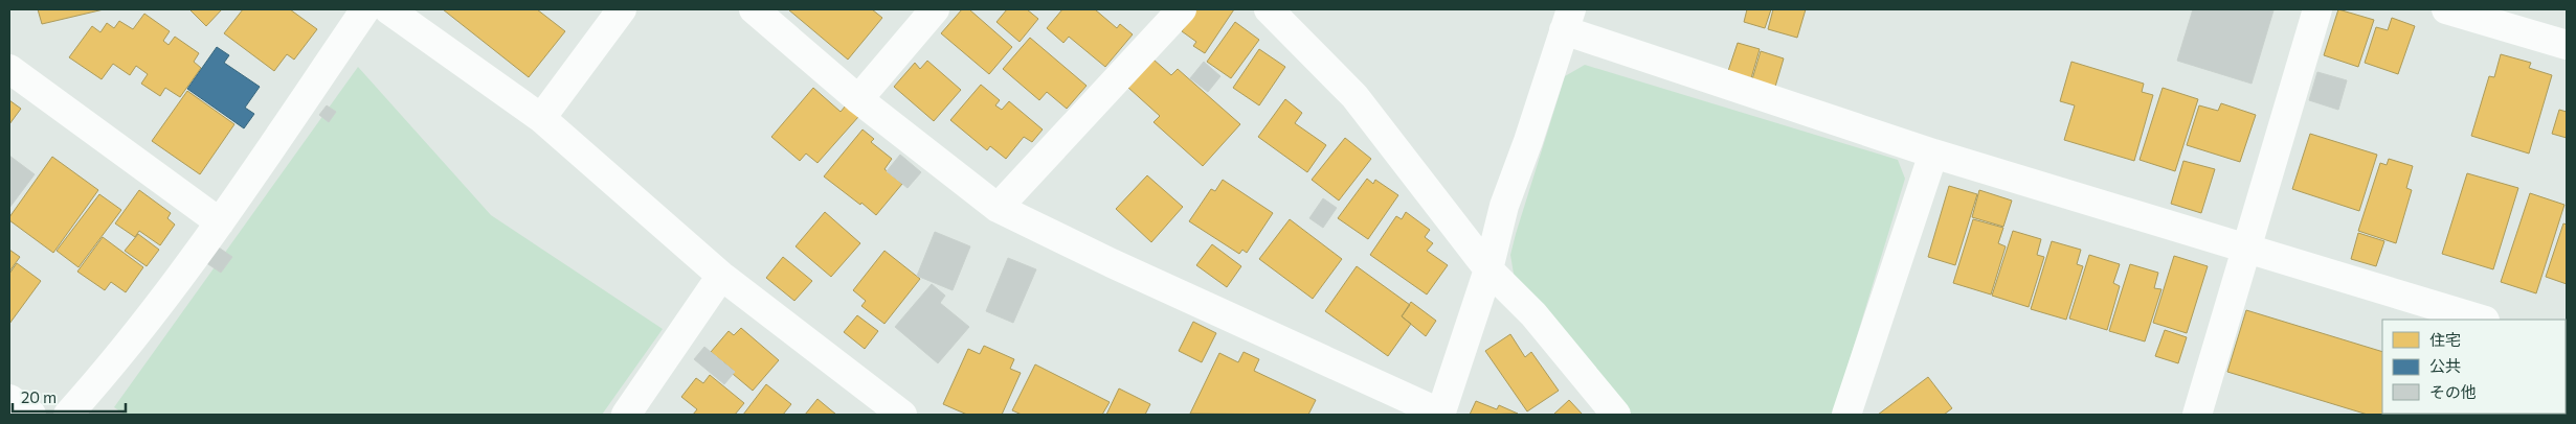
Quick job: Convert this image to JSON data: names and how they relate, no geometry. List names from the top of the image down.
{
  "legend": ["住宅", "公共", "その他"],
  "scale_bar": "20 m"
}
